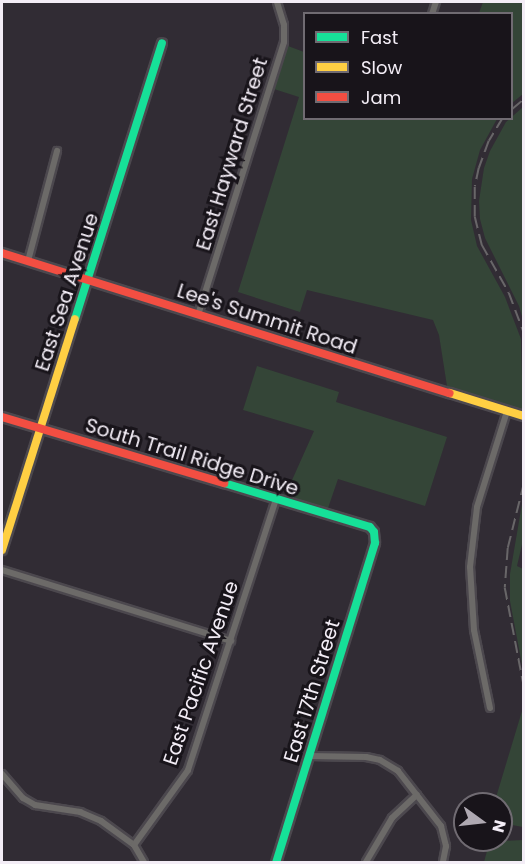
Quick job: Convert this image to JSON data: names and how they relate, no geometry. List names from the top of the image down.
{
  "streets": {
    "street": [
      "East Hayward Street",
      "East Sea Avenue",
      "Lee's Summit Road",
      "South Trail Ridge Drive",
      "East Pacific Avenue",
      "East 17th Street"
    ]
  },
  "crossings": [
    ["East Hayward Street", "Lee's Summit Road"],
    ["East Sea Avenue", "Lee's Summit Road"],
    ["East Sea Avenue", "South Trail Ridge Drive"],
    ["South Trail Ridge Drive", "East Pacific Avenue"],
    ["South Trail Ridge Drive", "East 17th Street"]
  ],
  "legend": ["Fast", "Slow", "Jam"],
  "north": "right"
}
